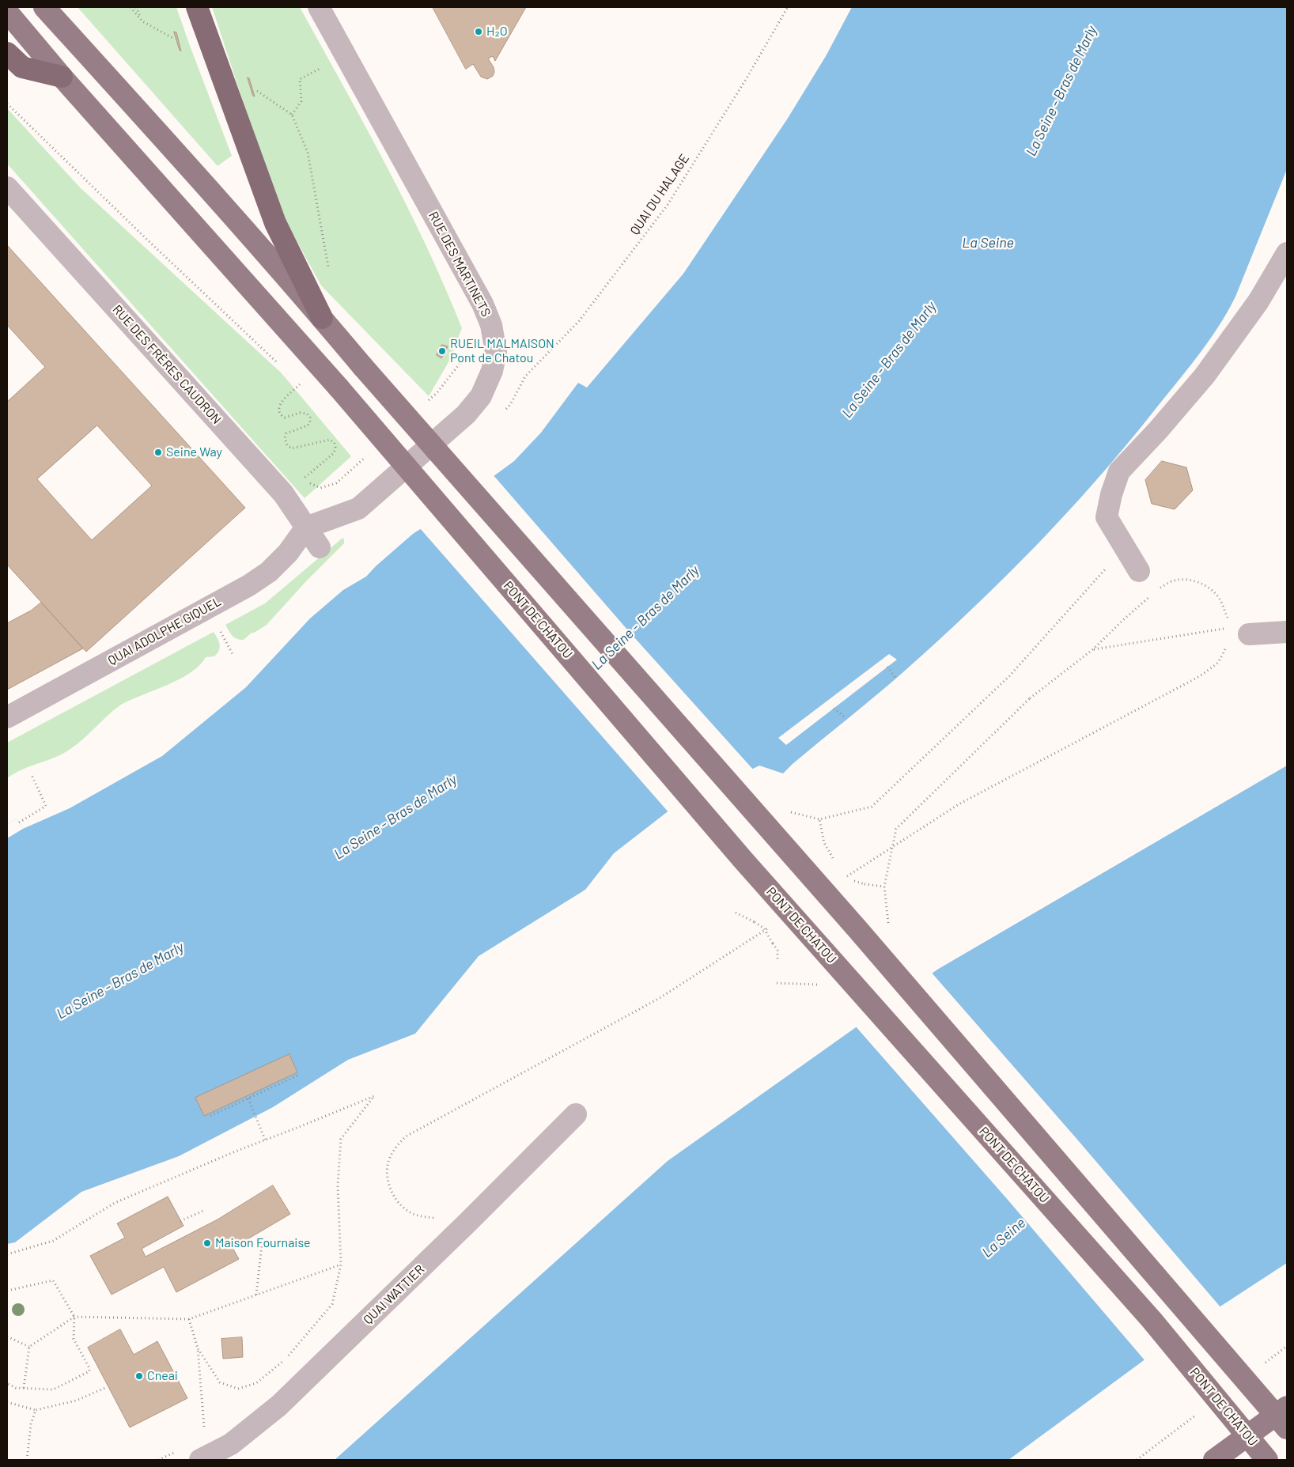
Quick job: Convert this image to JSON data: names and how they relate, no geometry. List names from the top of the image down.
{
  "streets": {
    "main road": ["PONT DE CHATOU"],
    "street": [
      "RUE DES MARTINETS",
      "RUE DES FRÈRES CAUDRON",
      "QUAI ADOLPHE GIQUEL",
      "QUAI WATTIER"
    ],
    "path": ["QUAI DU HALAGE"]
  },
  "crossings": [
    ["RUE DES MARTINETS", "RUE DES FRÈRES CAUDRON"],
    ["RUE DES MARTINETS", "QUAI ADOLPHE GIQUEL"],
    ["RUE DES FRÈRES CAUDRON", "QUAI ADOLPHE GIQUEL"]
  ],
  "water": ["La Seine - Bras de Marly", "La Seine"],
  "places": [
    "H₂O",
    "RUEIL MALMAISON Pont de Chatou",
    "Seine Way",
    "Maison Fournaise",
    "Cneai"
  ]
}
